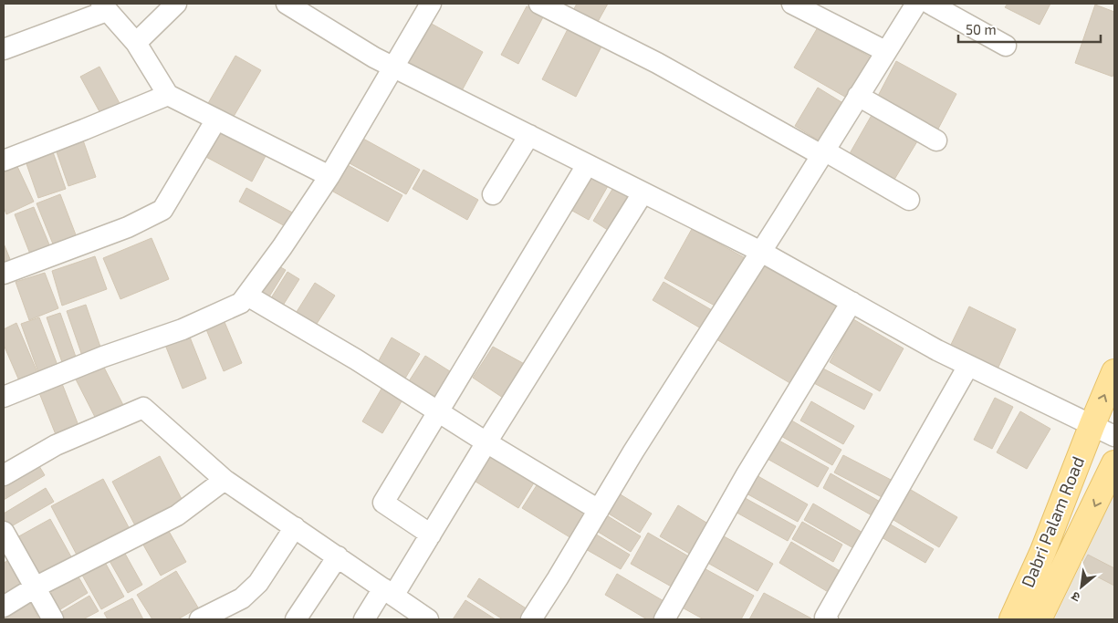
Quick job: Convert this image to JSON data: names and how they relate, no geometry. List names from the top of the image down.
{
  "streets": {
    "main road": ["Dabri Palam Road"]
  },
  "scale_bar": "50 m",
  "north": "bottom left"
}
